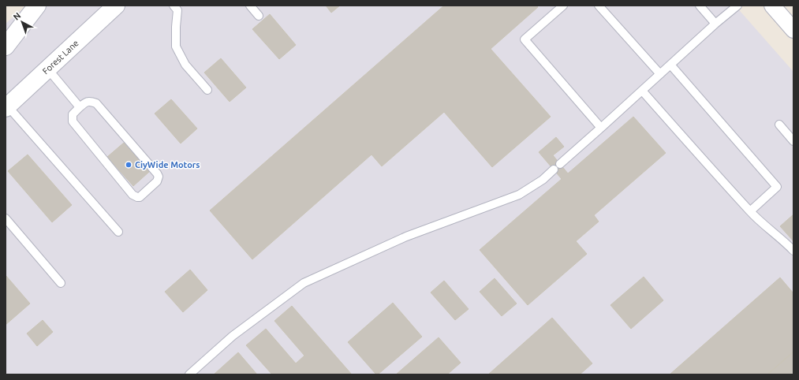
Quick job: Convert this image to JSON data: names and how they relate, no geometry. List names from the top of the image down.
{
  "streets": {
    "main road": ["Forest Lane"]
  },
  "places": ["CiyWide Motors"],
  "north": "top left"
}
